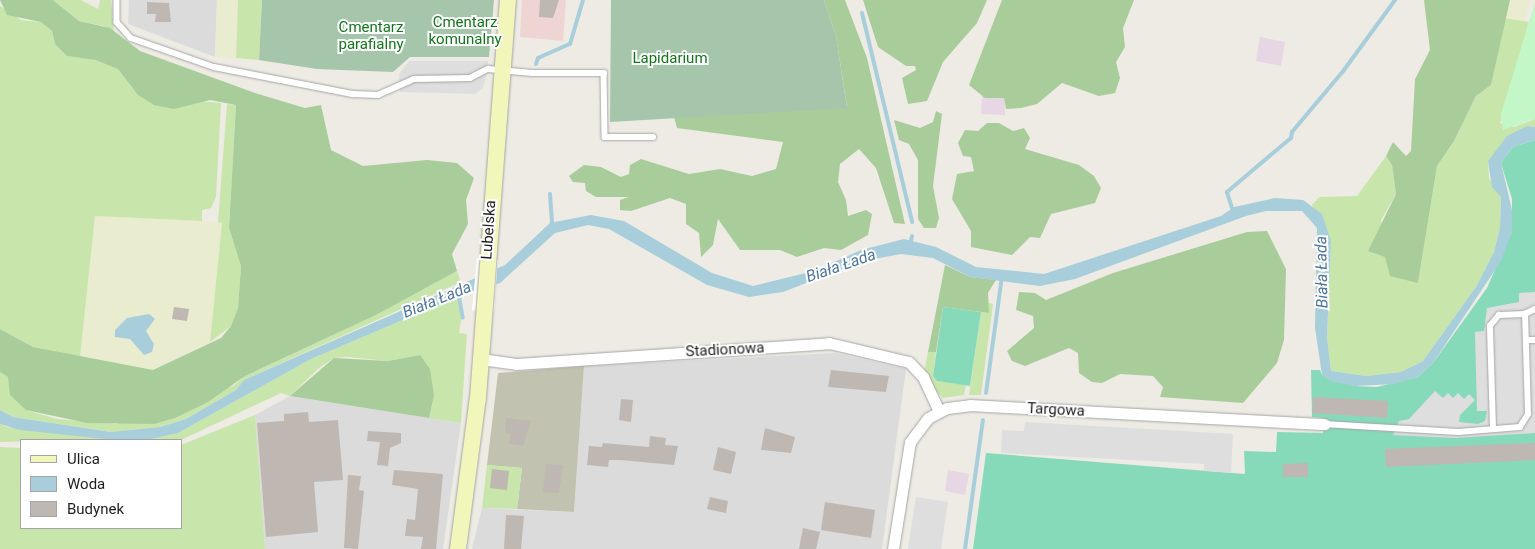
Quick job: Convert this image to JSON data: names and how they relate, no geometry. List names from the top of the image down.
{
  "streets": {
    "street": ["Lubelska", "Stadionowa", "Targowa"]
  },
  "crossings": [
    ["Lubelska", "Stadionowa"],
    ["Stadionowa", "Targowa"]
  ],
  "water": ["Biała Łada"],
  "parks": ["Cmentarz komunalny", "Cmentarz parafialny", "Lapidarium"],
  "legend": ["Ulica", "Woda", "Budynek"]
}
